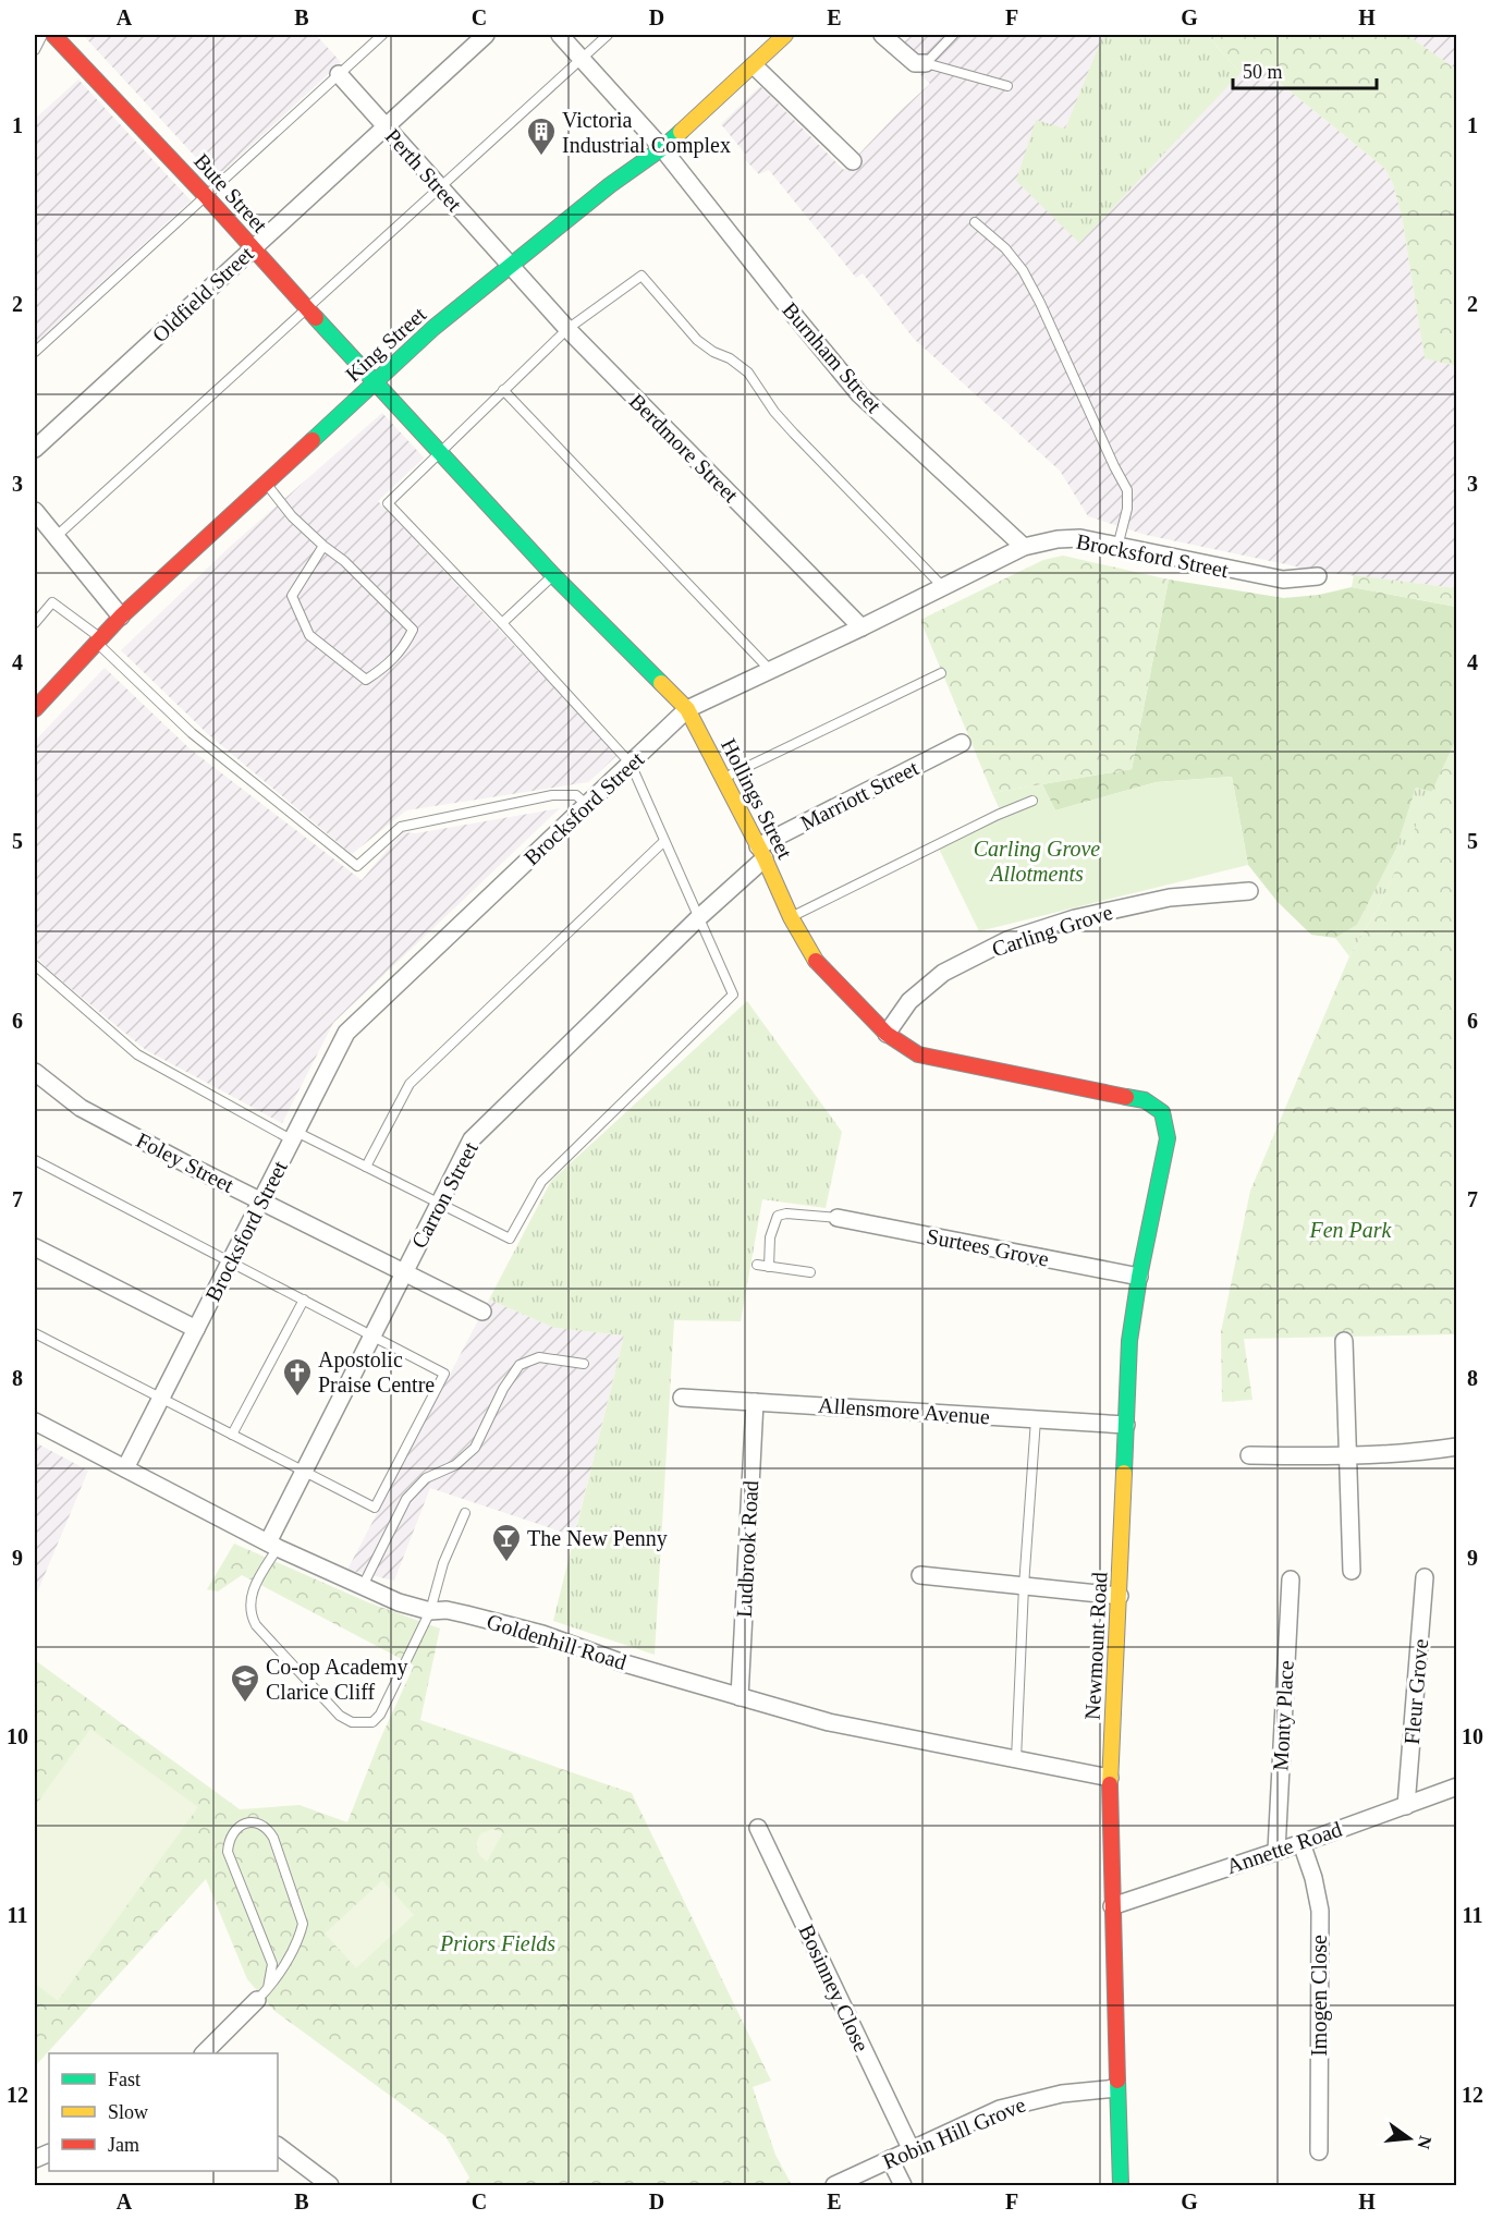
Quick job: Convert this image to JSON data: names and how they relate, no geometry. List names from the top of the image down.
{
  "streets": {
    "street": [
      "Perth Street",
      "Bute Street",
      "Oldfield Street",
      "King Street",
      "Burnham Street",
      "Berdmore Street",
      "Brocksford Street",
      "Marriott Street",
      "Hollings Street",
      "Carling Grove",
      "Foley Street",
      "Carron Street",
      "Surtees Grove",
      "Allensmore Avenue",
      "Ludbrook Road",
      "Goldenhill Road",
      "Newmount Road",
      "Fleur Grove",
      "Monty Place",
      "Annette Road",
      "Bosinney Close",
      "Imogen Close",
      "Robin Hill Grove"
    ]
  },
  "crossings": [
    ["Perth Street", "Oldfield Street"],
    ["Perth Street", "King Street"],
    ["Perth Street", "Berdmore Street"],
    ["Bute Street", "Oldfield Street"],
    ["Bute Street", "King Street"],
    ["Bute Street", "Hollings Street"],
    ["King Street", "Burnham Street"],
    ["King Street", "Berdmore Street"],
    ["King Street", "Hollings Street"],
    ["Burnham Street", "Brocksford Street"],
    ["Berdmore Street", "Brocksford Street"],
    ["Brocksford Street", "Hollings Street"],
    ["Brocksford Street", "Foley Street"],
    ["Brocksford Street", "Goldenhill Road"],
    ["Marriott Street", "Hollings Street"],
    ["Marriott Street", "Carron Street"],
    ["Hollings Street", "Carling Grove"],
    ["Hollings Street", "Carron Street"],
    ["Hollings Street", "Newmount Road"],
    ["Foley Street", "Carron Street"],
    ["Carron Street", "Goldenhill Road"],
    ["Surtees Grove", "Newmount Road"],
    ["Allensmore Avenue", "Ludbrook Road"],
    ["Allensmore Avenue", "Newmount Road"],
    ["Ludbrook Road", "Goldenhill Road"],
    ["Goldenhill Road", "Newmount Road"],
    ["Newmount Road", "Annette Road"],
    ["Newmount Road", "Robin Hill Grove"],
    ["Fleur Grove", "Annette Road"],
    ["Monty Place", "Annette Road"],
    ["Annette Road", "Imogen Close"],
    ["Bosinney Close", "Robin Hill Grove"]
  ],
  "parks": ["Carling Grove Allotments", "Fen Park", "Priors Fields"],
  "places": {
    "building": ["Victoria Industrial Complex"],
    "church": ["Apostolic Praise Centre"],
    "bar": ["The New Penny"],
    "school or university": ["Co-op Academy Clarice Cliff"]
  },
  "legend": ["Fast", "Slow", "Jam"],
  "scale_bar": "50 m",
  "north": "right",
  "grid": {
    "columns": [
      "A",
      "B",
      "C",
      "D",
      "E",
      "F",
      "G",
      "H"
    ],
    "rows": [
      "1",
      "2",
      "3",
      "4",
      "5",
      "6",
      "7",
      "8",
      "9",
      "10",
      "11",
      "12"
    ]
  }
}
